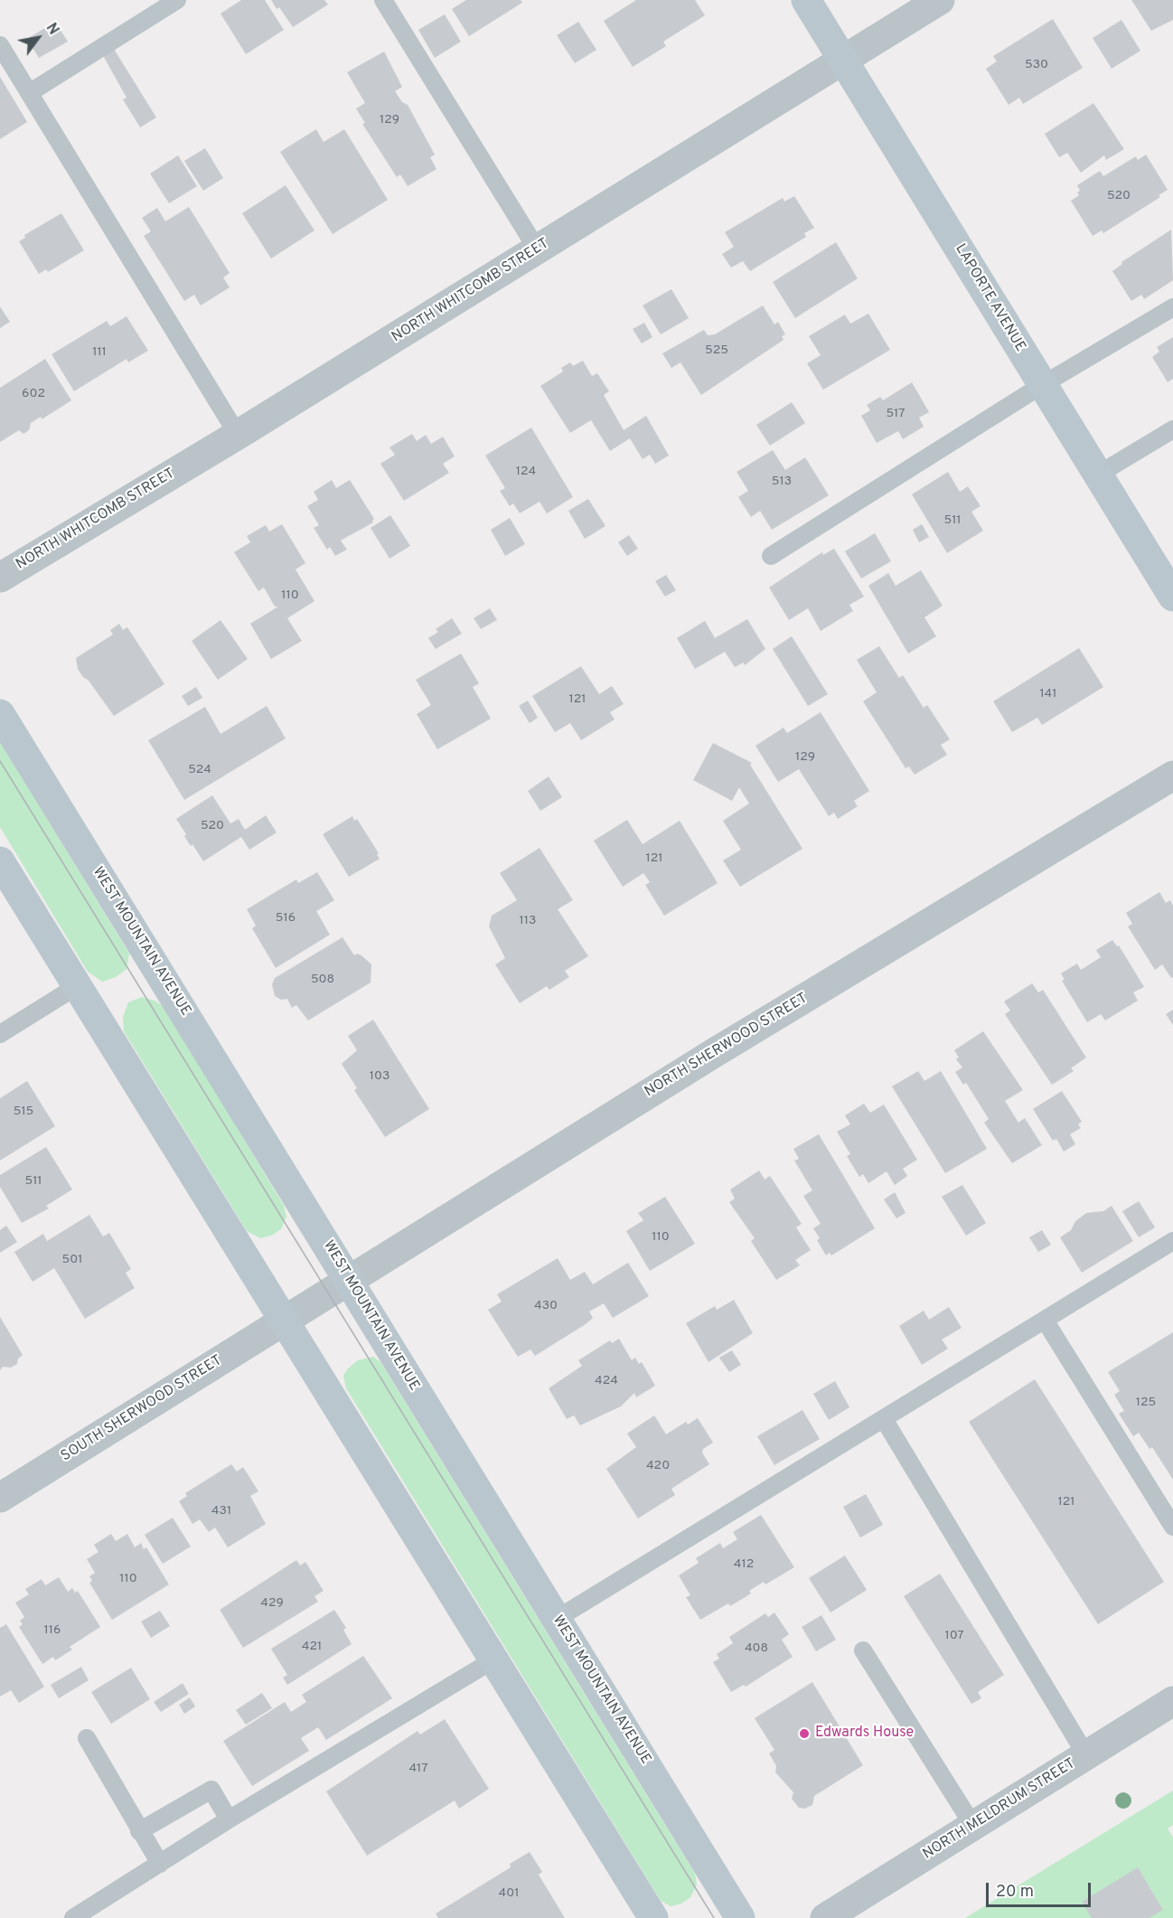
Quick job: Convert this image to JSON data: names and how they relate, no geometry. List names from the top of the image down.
{
  "streets": {
    "street": [
      "NORTH WHITCOMB STREET",
      "LAPORTE AVENUE",
      "WEST MOUNTAIN AVENUE",
      "NORTH SHERWOOD STREET",
      "SOUTH SHERWOOD STREET",
      "NORTH MELDRUM STREET"
    ]
  },
  "crossings": [
    ["NORTH WHITCOMB STREET", "LAPORTE AVENUE"],
    ["WEST MOUNTAIN AVENUE", "NORTH SHERWOOD STREET"],
    ["NORTH SHERWOOD STREET", "SOUTH SHERWOOD STREET"]
  ],
  "places": ["Edwards House"],
  "house_numbers": [
    "530",
    "129",
    "520",
    "525",
    "111",
    "602",
    "517",
    "124",
    "513",
    "511",
    "110",
    "141",
    "121",
    "129",
    "524",
    "520",
    "121",
    "516",
    "113",
    "508",
    "103",
    "515",
    "511",
    "110",
    "501",
    "430",
    "424",
    "125",
    "420",
    "121",
    "431",
    "412",
    "110",
    "429",
    "116",
    "107",
    "421",
    "408",
    "417",
    "401"
  ],
  "scale_bar": "20 m",
  "north": "top right"
}
